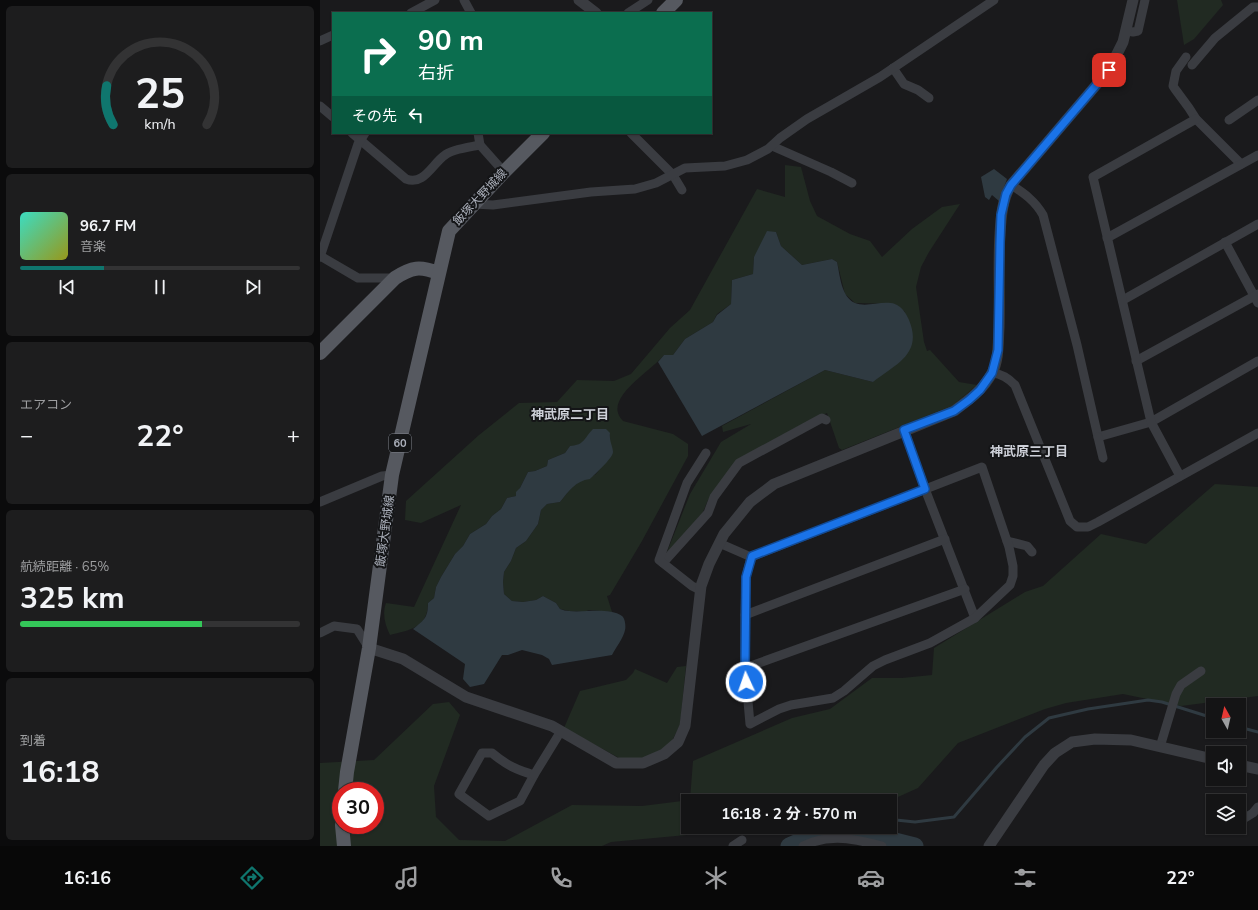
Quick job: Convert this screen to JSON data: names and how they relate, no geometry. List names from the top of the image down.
{
  "streets": {
    "main road": ["飯塚大野城線", "60"]
  },
  "districts": ["神武原二丁目", "神武原三丁目"],
  "north": "top",
  "page": {
    "turn": ["90 m", "右折"],
    "then": "その先",
    "song": ["96.7 FM", "音楽"],
    "tile": [
      "エアコン",
      ["航続距離 · 65%", "325 km"],
      ["到着", "16:18"]
    ],
    "heat": ["−", "22°", "+"],
    "limit": "30",
    "trip": "16:18 · 2 分 · 570 m",
    "tabs": ["16:16", "22°"],
    "gauge": ["25", "km/h"]
  }
}
